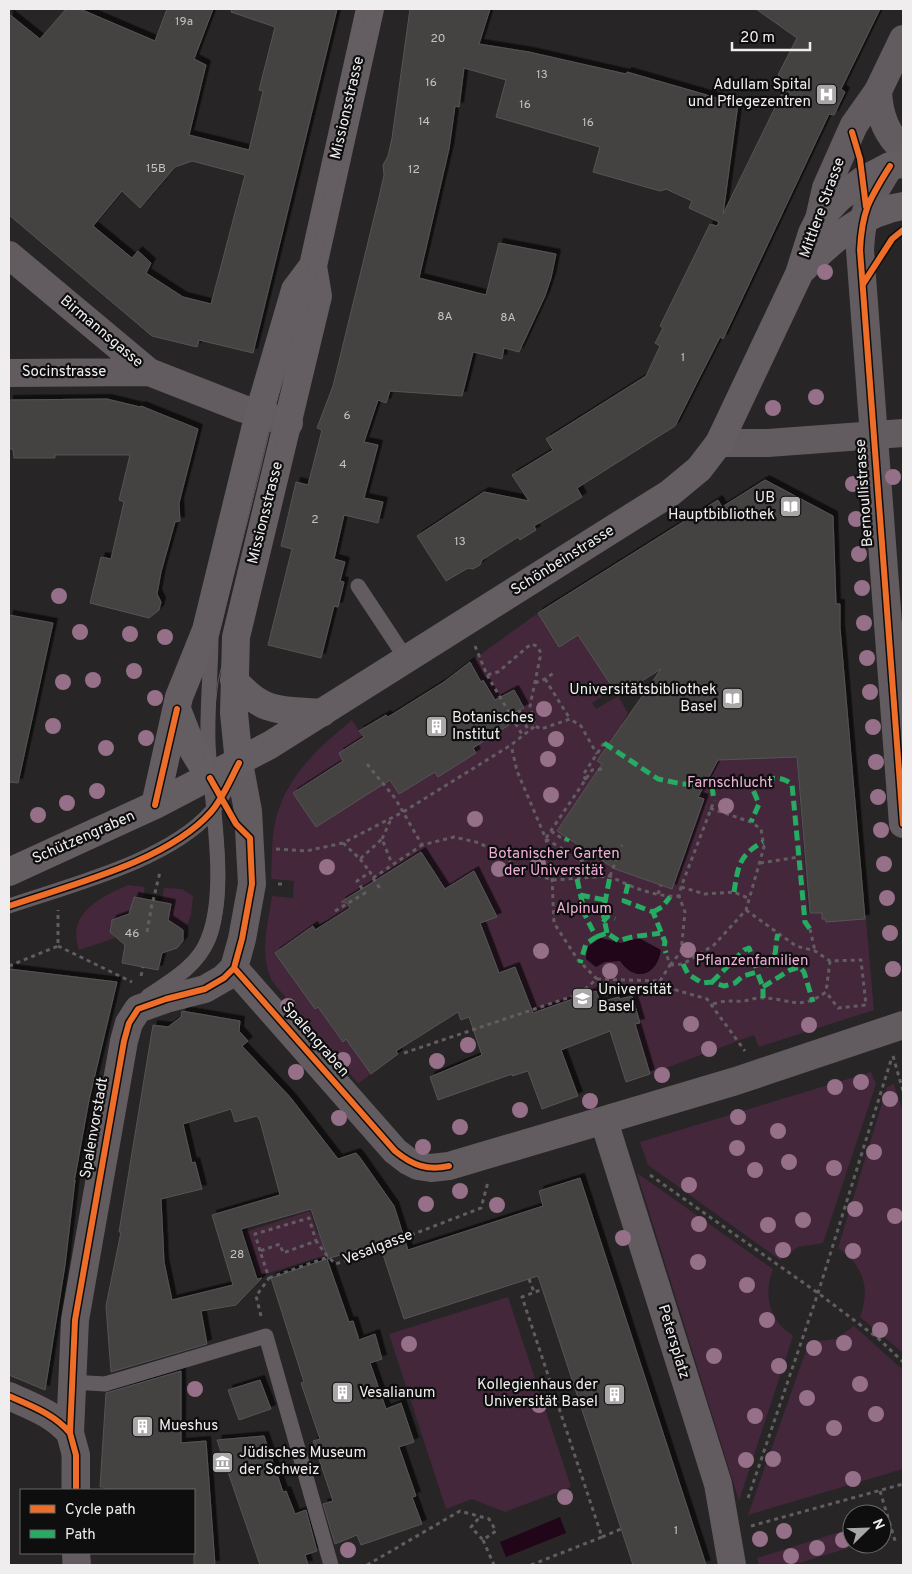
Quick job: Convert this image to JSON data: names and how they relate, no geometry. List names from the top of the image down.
{
  "streets": {
    "main road": [
      "Missionsstrasse",
      "Mittlere Strasse",
      "Schönbeinstrasse",
      "Schützengraben"
    ],
    "street": [
      "Birmannsgasse",
      "Socinstrasse",
      "Bernoullistrasse",
      "Spalengraben",
      "Spalenvorstadt",
      "Petersplatz"
    ],
    "path": ["Vesalgasse"]
  },
  "crossings": [
    ["Missionsstrasse", "Birmannsgasse"],
    ["Missionsstrasse", "Schönbeinstrasse"],
    ["Missionsstrasse", "Schützengraben"],
    ["Missionsstrasse", "Spalenvorstadt"],
    ["Mittlere Strasse", "Bernoullistrasse"],
    ["Mittlere Strasse", "Schönbeinstrasse"],
    ["Birmannsgasse", "Socinstrasse"],
    ["Schönbeinstrasse", "Schützengraben"],
    ["Schützengraben", "Spalenvorstadt"],
    ["Spalengraben", "Vesalgasse"]
  ],
  "parks": [
    "Farnschlucht",
    "Botanischer Garten der Universität",
    "Alpinum",
    "Pflanzenfamilien"
  ],
  "places": {
    "hospital": ["Adullam Spital und Pflegezentren"],
    "library": ["UB Hauptbibliothek", "Universitätsbibliothek Basel"],
    "building": [
      "Botanisches Institut",
      "Vesalianum",
      "Kollegienhaus der Universität Basel",
      "Mueshus"
    ],
    "school or university": ["Universität Basel"],
    "museum": ["Jüdisches Museum der Schweiz"]
  },
  "house_numbers": [
    "19a",
    "20",
    "13",
    "16",
    "16",
    "14",
    "16",
    "15B",
    "12",
    "8A",
    "8A",
    "1",
    "6",
    "4",
    "2",
    "13",
    "46",
    "28",
    "1"
  ],
  "legend": ["Cycle path", "Path"],
  "scale_bar": "20 m",
  "north": "top right"
}
